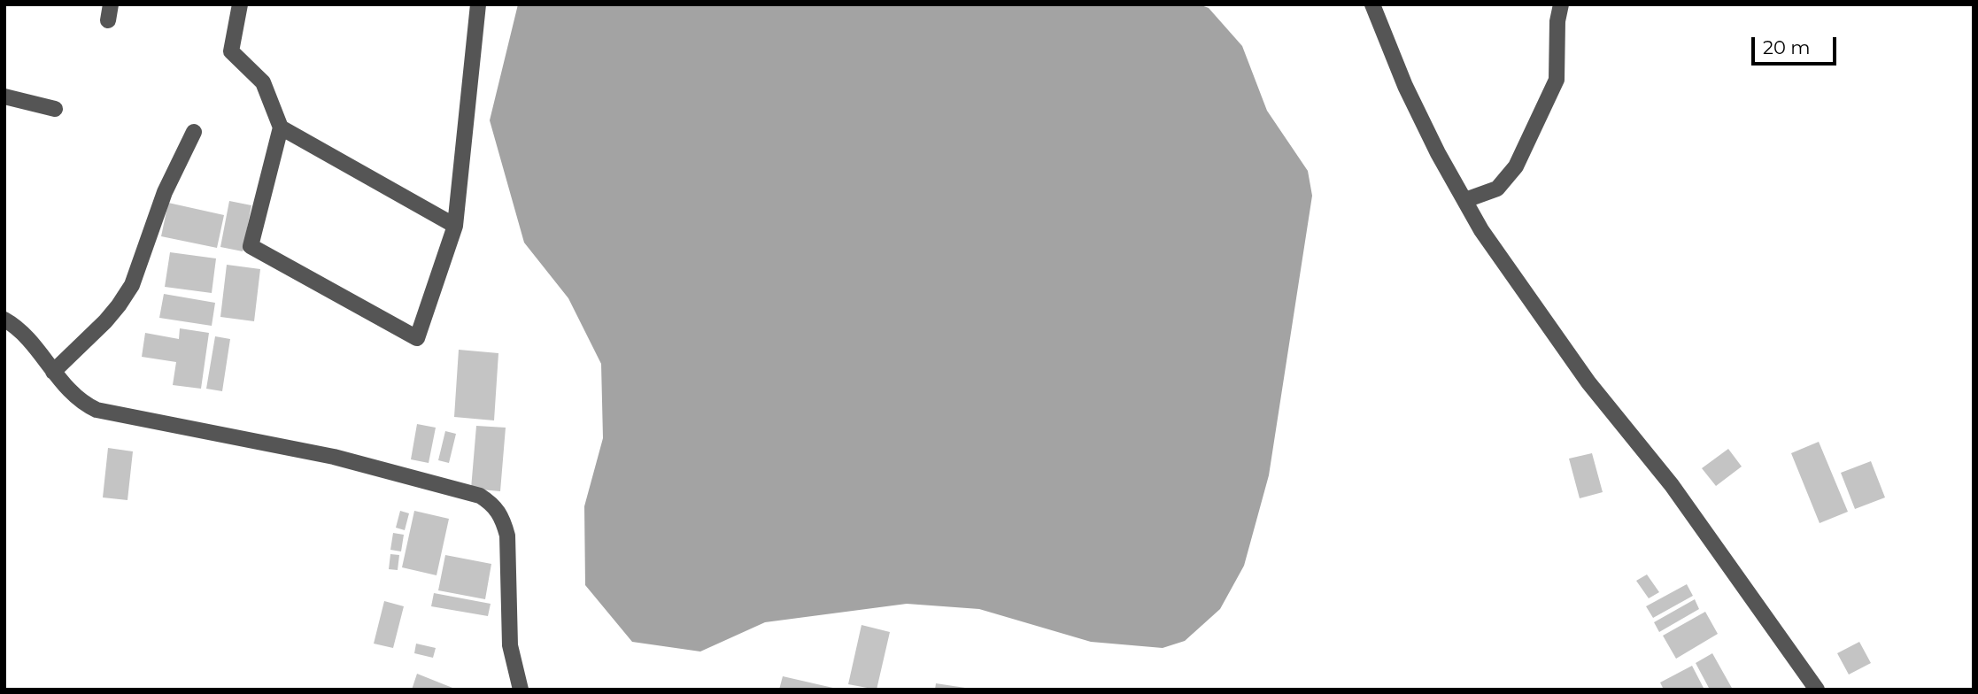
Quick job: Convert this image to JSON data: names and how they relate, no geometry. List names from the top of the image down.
{
  "scale_bar": "20 m"
}
